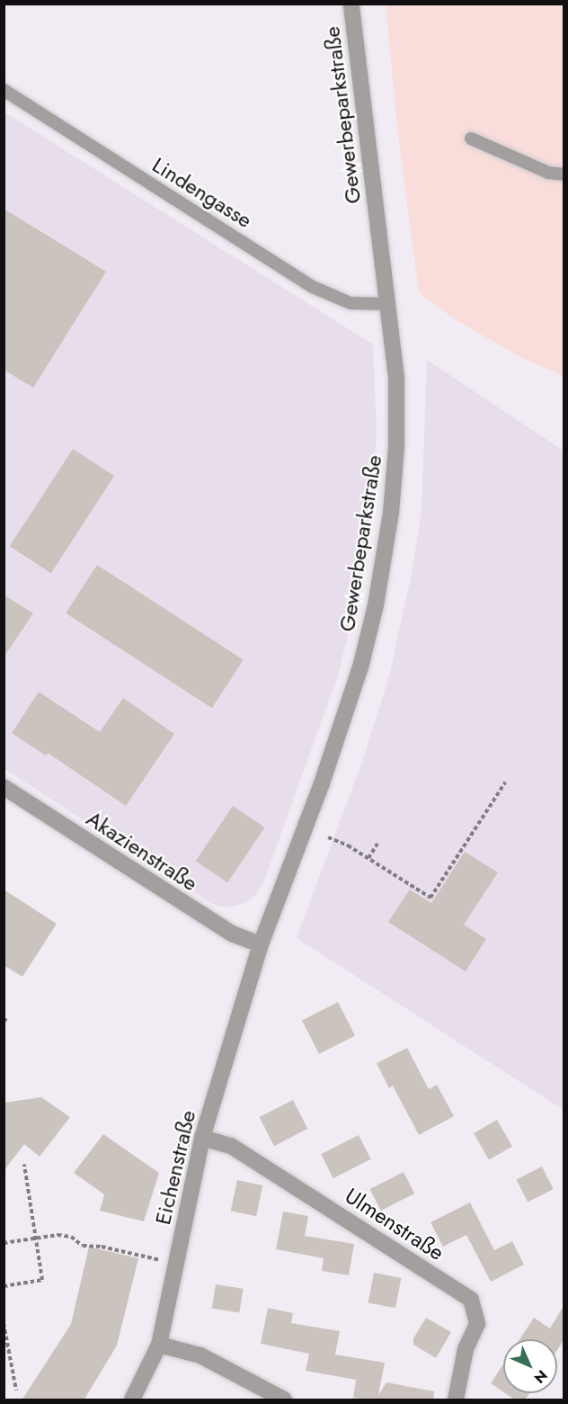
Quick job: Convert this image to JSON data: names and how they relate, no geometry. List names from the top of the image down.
{
  "streets": {
    "street": [
      "Gewerbeparkstraße",
      "Akazienstraße",
      "Eichenstraße",
      "Ulmenstraße"
    ],
    "lane": ["Lindengasse"]
  },
  "crossings": [
    ["Gewerbeparkstraße", "Lindengasse"],
    ["Gewerbeparkstraße", "Akazienstraße"],
    ["Gewerbeparkstraße", "Eichenstraße"],
    ["Akazienstraße", "Eichenstraße"],
    ["Eichenstraße", "Ulmenstraße"]
  ],
  "north": "bottom right"
}
